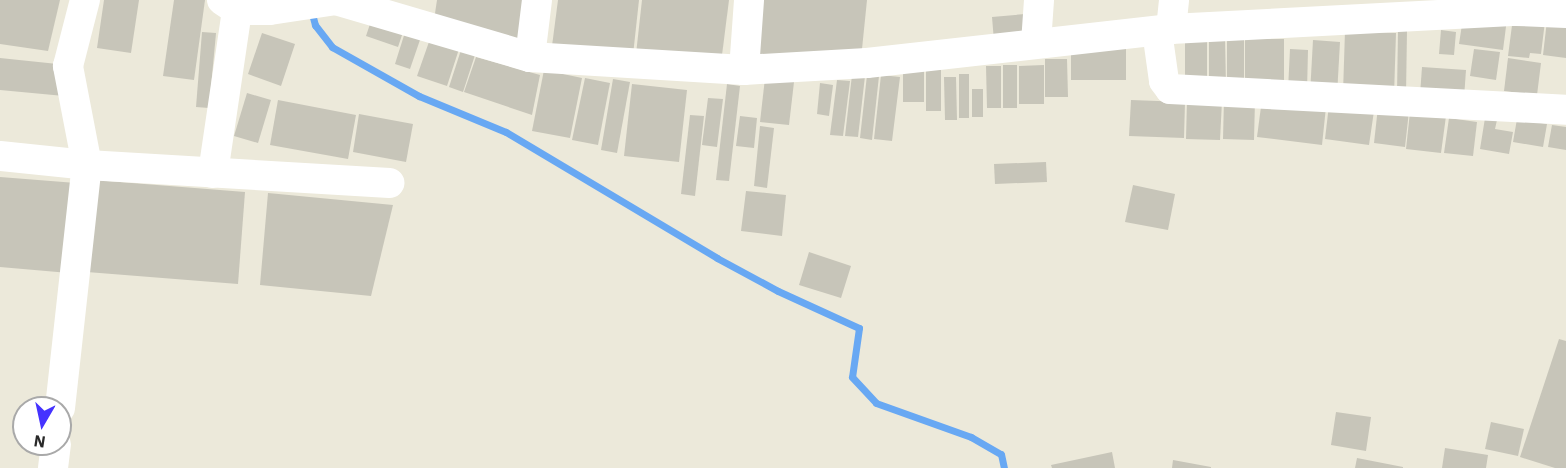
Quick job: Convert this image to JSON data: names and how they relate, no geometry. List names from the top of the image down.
{
  "north": "bottom"
}
